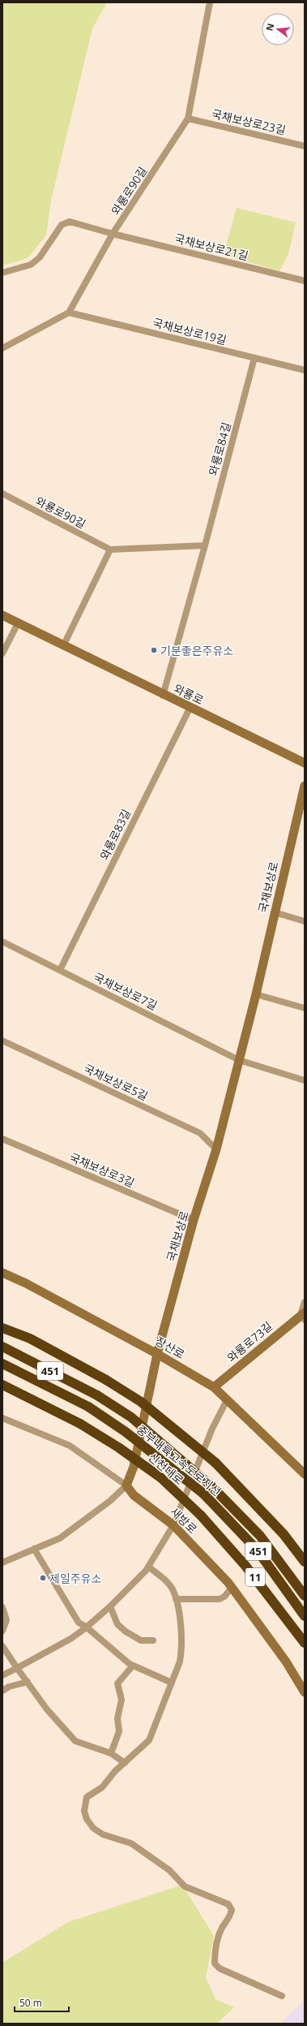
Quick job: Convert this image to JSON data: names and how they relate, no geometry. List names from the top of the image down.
{
  "streets": {
    "highway": [
      "451",
      "중부내륙고속도로지선",
      "신천대로",
      "11"
    ],
    "main road": [
      "와룡로",
      "국채보상로",
      "와룡로73길",
      "장산로",
      "새방로"
    ],
    "street": [
      "국채보상로23길",
      "와룡로90길",
      "국채보상로21길",
      "국채보상로19길",
      "와룡로84길",
      "와룡로83길",
      "국채보상로7길",
      "국채보상로5길",
      "국채보상로3길"
    ]
  },
  "crossings": [
    ["국채보상로23길", "와룡로90길"],
    ["와룡로90길", "국채보상로21길"],
    ["와룡로90길", "국채보상로19길"],
    ["국채보상로19길", "와룡로84길"],
    ["와룡로84길", "와룡로"],
    ["와룡로", "와룡로83길"],
    ["와룡로83길", "국채보상로7길"],
    ["국채보상로", "국채보상로7길"],
    ["국채보상로", "국채보상로5길"],
    ["국채보상로", "국채보상로3길"],
    ["국채보상로", "장산로"],
    ["국채보상로", "새방로"],
    ["와룡로73길", "장산로"]
  ],
  "places": ["기분좋은주유소", "제일주유소"],
  "scale_bar": "50 m",
  "north": "left"
}
